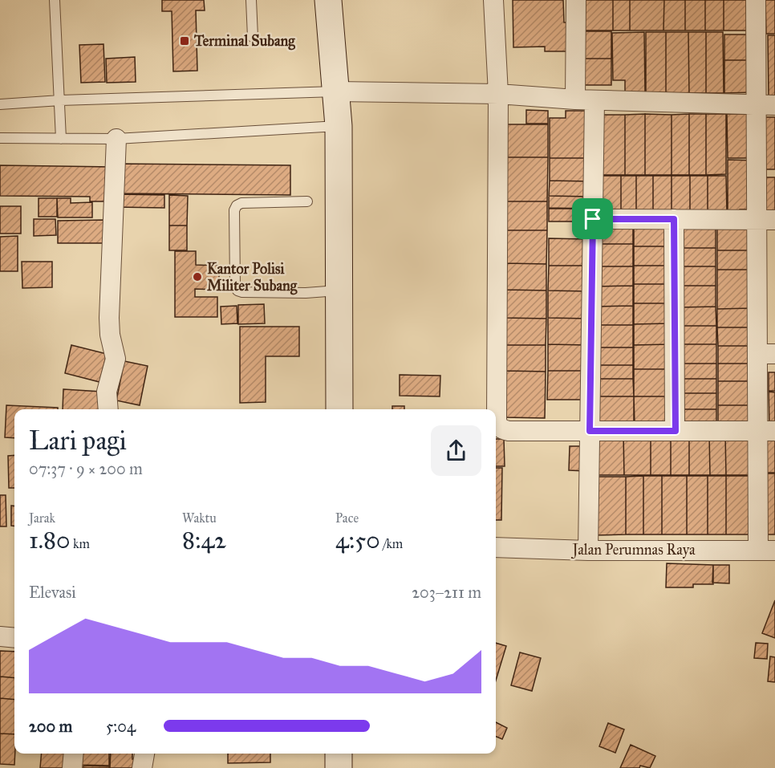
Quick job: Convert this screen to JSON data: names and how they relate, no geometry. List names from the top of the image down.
{
  "streets": {
    "street": ["Jalan Perumnas Raya"]
  },
  "places": {
    "transit": ["Terminal Subang"],
    "other": ["Kantor Polisi Militer Subang"]
  },
  "page": {
    "heading": ["Lari pagi", "07:37 · 9 × 200 m"],
    "stats": [
      ["Jarak", "1.80 km"],
      ["Waktu", "8:42"],
      ["Pace", "4:50 /km"]
    ],
    "chart": ["Elevasi", "203–211 m"],
    "list": [
      {
        "name": "200 m",
        "note": "5:04"
      }
    ]
  }
}
